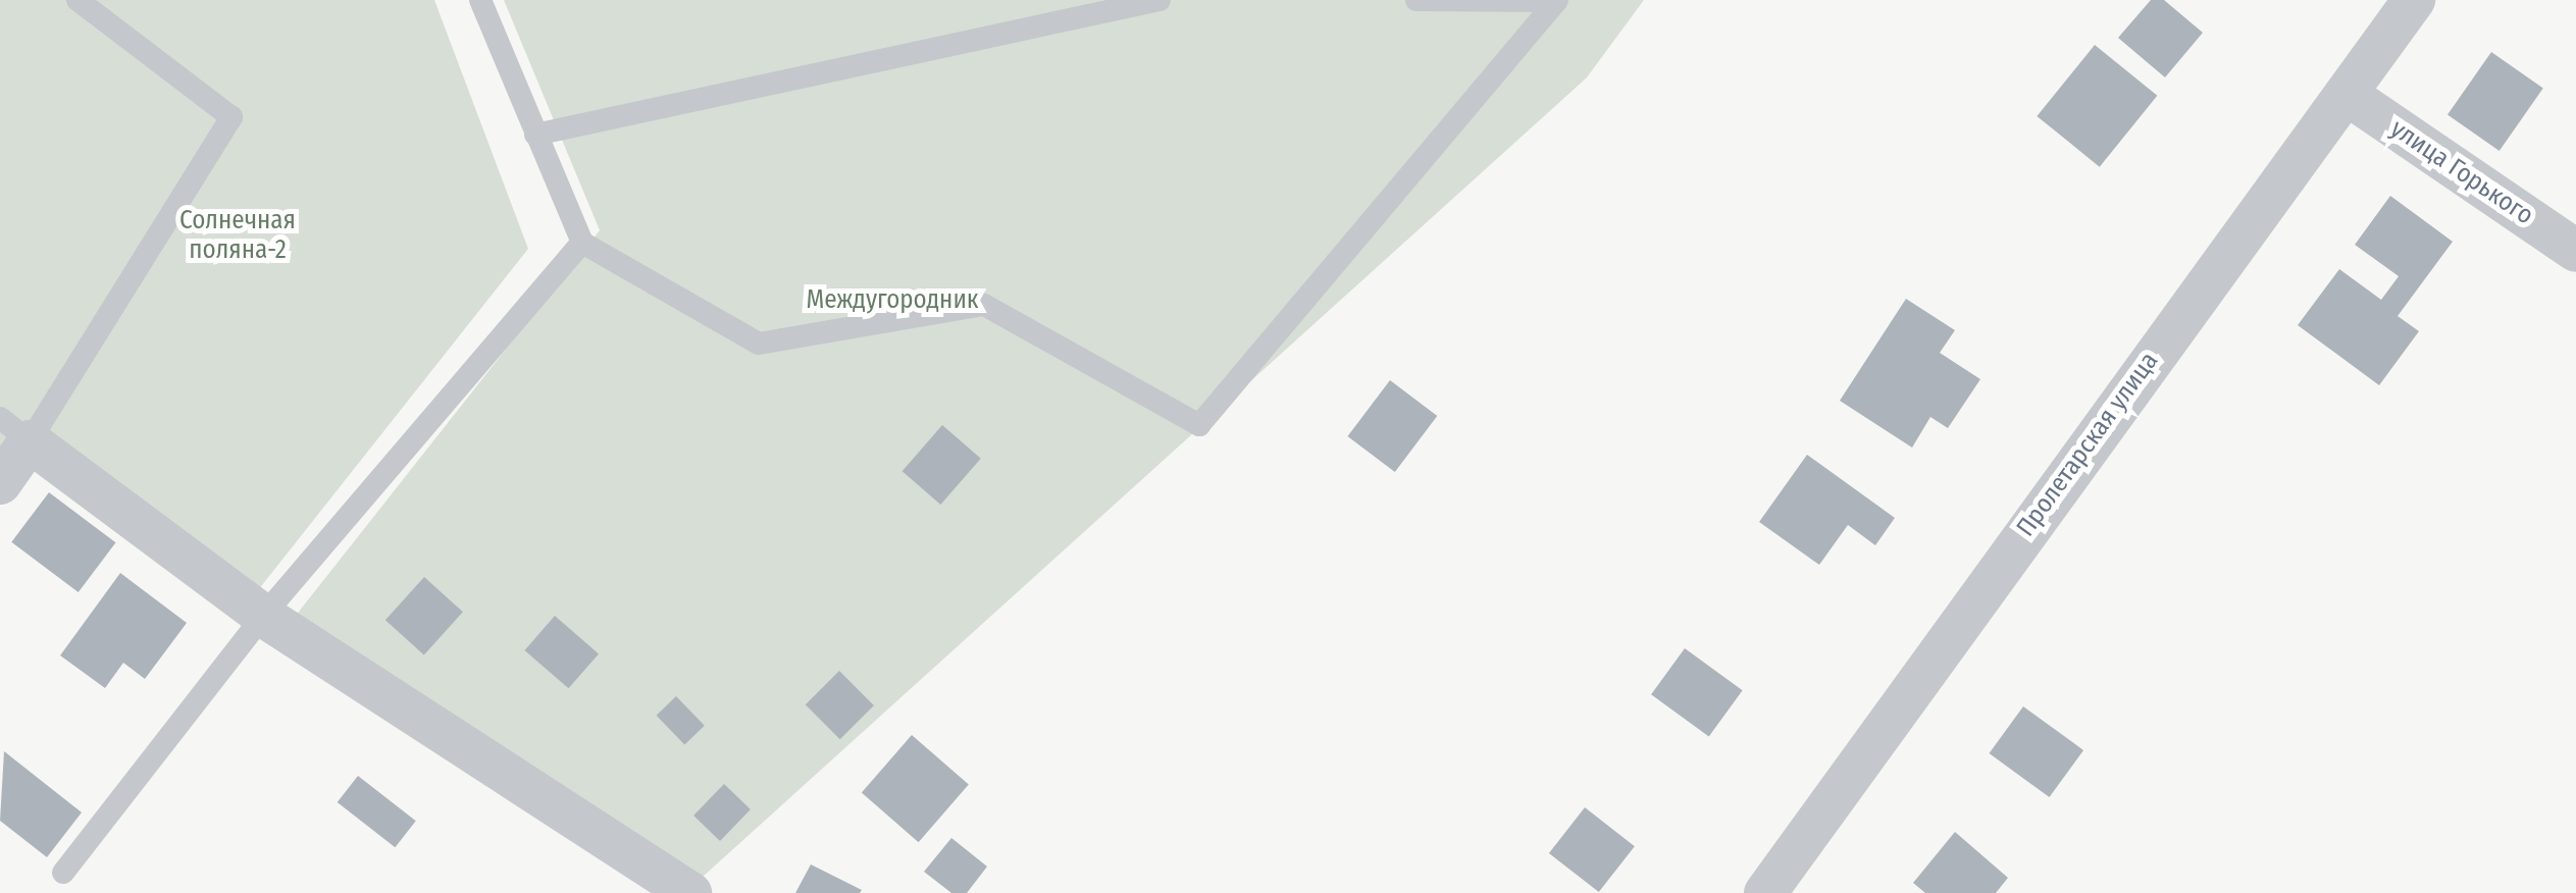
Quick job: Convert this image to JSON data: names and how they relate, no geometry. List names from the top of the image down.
{
  "streets": {
    "street": ["улица Горького", "Пролетарская улица"]
  },
  "crossings": [
    ["улица Горького", "Пролетарская улица"]
  ],
  "parks": ["Солнечная поляна-2", "Междугородник"]
}
